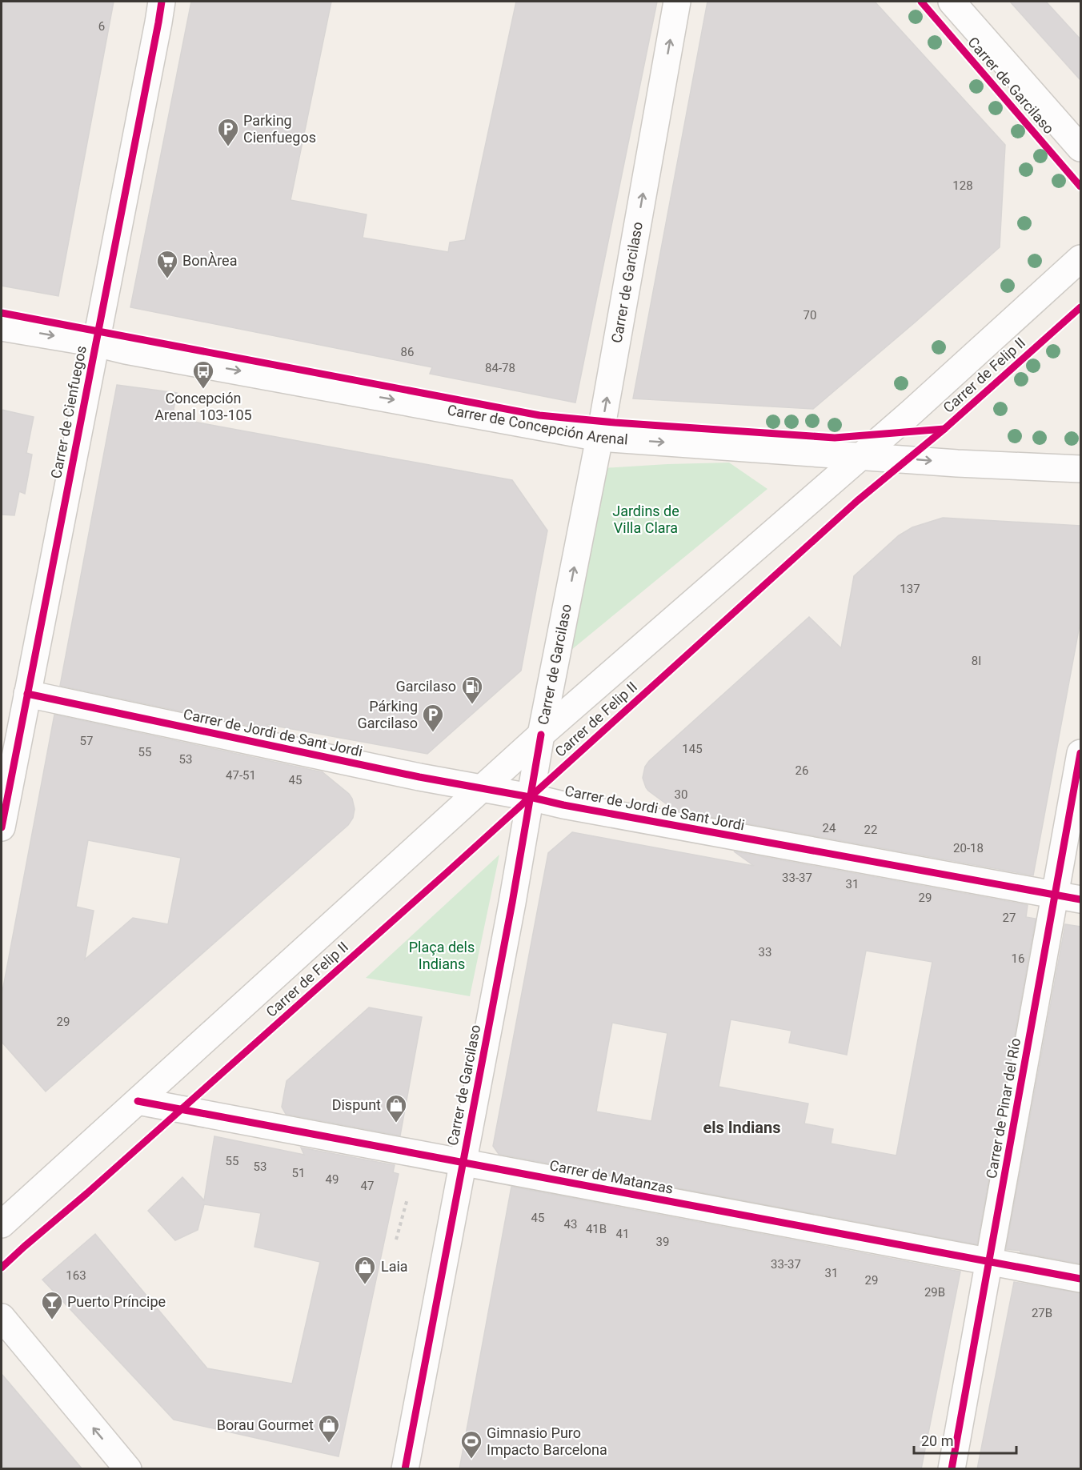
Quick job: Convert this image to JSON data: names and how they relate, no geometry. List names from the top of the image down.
{
  "streets": {
    "street": [
      "Carrer de Garcilaso",
      "Carrer de Felip II",
      "Carrer de Cienfuegos",
      "Carrer de Concepción Arenal",
      "Carrer de Jordi de Sant Jordi",
      "Carrer de Pinar del Río",
      "Carrer de Matanzas"
    ]
  },
  "crossings": [
    ["Carrer de Garcilaso", "Carrer de Felip II"],
    ["Carrer de Garcilaso", "Carrer de Concepción Arenal"],
    ["Carrer de Garcilaso", "Carrer de Jordi de Sant Jordi"],
    ["Carrer de Garcilaso", "Carrer de Matanzas"],
    ["Carrer de Felip II", "Carrer de Concepción Arenal"],
    ["Carrer de Felip II", "Carrer de Jordi de Sant Jordi"],
    ["Carrer de Felip II", "Carrer de Matanzas"],
    ["Carrer de Cienfuegos", "Carrer de Concepción Arenal"],
    ["Carrer de Cienfuegos", "Carrer de Jordi de Sant Jordi"],
    ["Carrer de Jordi de Sant Jordi", "Carrer de Pinar del Río"],
    ["Carrer de Pinar del Río", "Carrer de Matanzas"]
  ],
  "one_way": ["Carrer de Garcilaso", "Carrer de Concepción Arenal"],
  "districts": ["els Indians"],
  "parks": ["Jardins de Villa Clara", "Plaça dels Indians"],
  "places": {
    "parking": ["Parking Cienfuegos", "Párking Garcilaso"],
    "supermarket": ["BonÀrea"],
    "bus stop": ["Concepción Arenal 103-105"],
    "fuel station": ["Garcilaso"],
    "shop": ["Dispunt", "Laia", "Borau Gourmet"],
    "bar": ["Puerto Príncipe"],
    "sports": ["Gimnasio Puro Impacto Barcelona"]
  },
  "house_numbers": [
    "6",
    "128",
    "70",
    "86",
    "84-78",
    "137",
    "8I",
    "57",
    "145",
    "55",
    "53",
    "26",
    "47-51",
    "45",
    "30",
    "24",
    "22",
    "20-18",
    "33-37",
    "31",
    "29",
    "27",
    "33",
    "16",
    "29",
    "55",
    "53",
    "51",
    "49",
    "47",
    "45",
    "43",
    "41B",
    "41",
    "39",
    "33-37",
    "31",
    "163",
    "29",
    "29B",
    "27B"
  ],
  "scale_bar": "20 m"
}
